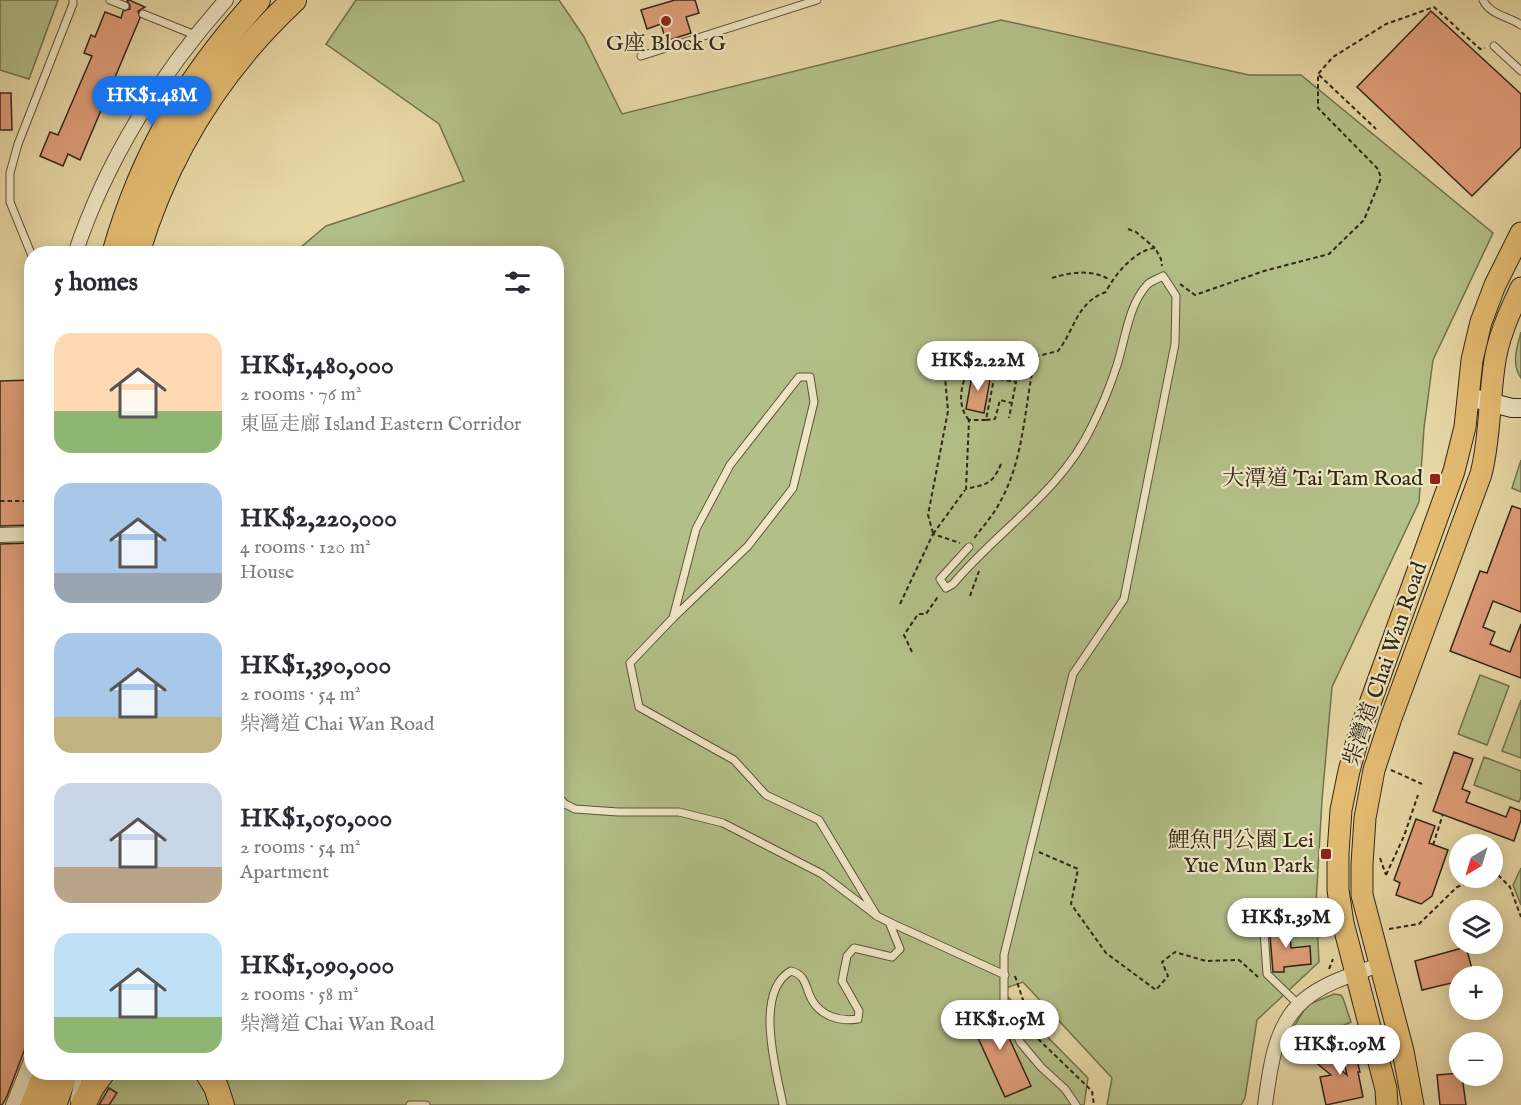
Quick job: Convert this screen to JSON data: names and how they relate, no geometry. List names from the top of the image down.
{
  "streets": {
    "main road": ["柴灣道 Chai Wan Road"]
  },
  "places": {
    "other": ["G座 Block G"],
    "transit": ["大潭道 Tai Tam Road", "鯉魚門公園 Lei Yue Mun Park"]
  },
  "north": "bottom left",
  "page": {
    "price": [
      "HK$1.48M",
      "HK$2.22M",
      "HK$1.39M",
      "HK$1.05M",
      "HK$1.09M"
    ],
    "heading": "5 homes",
    "list": [
      {
        "name": "HK$1,480,000",
        "note": "2 rooms · 76 m² · 東區走廊 Island Eastern Corridor"
      },
      {
        "name": "HK$2,220,000",
        "note": "4 rooms · 120 m² · House"
      },
      {
        "name": "HK$1,390,000",
        "note": "2 rooms · 54 m² · 柴灣道 Chai Wan Road"
      },
      {
        "name": "HK$1,050,000",
        "note": "2 rooms · 54 m² · Apartment"
      },
      {
        "name": "HK$1,090,000",
        "note": "2 rooms · 58 m² · 柴灣道 Chai Wan Road"
      }
    ],
    "map_buttons": ["+", "−"]
  }
}
